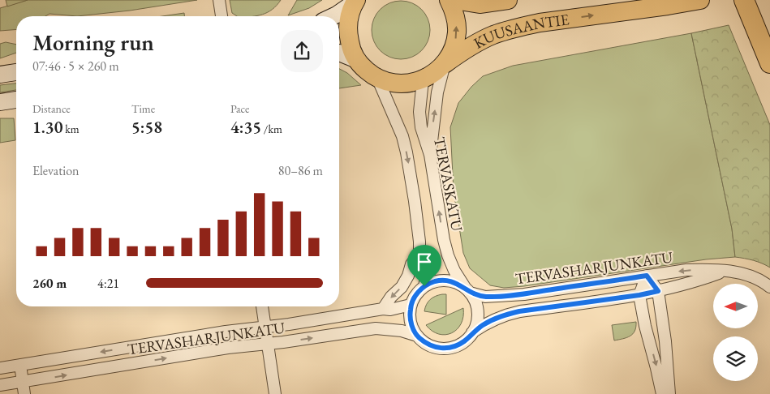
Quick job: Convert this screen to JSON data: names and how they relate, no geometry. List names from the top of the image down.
{
  "streets": {
    "main road": ["KUUSAANTIE"],
    "street": ["TERVASKATU", "TERVASHARJUNKATU"]
  },
  "crossings": [
    ["TERVASKATU", "TERVASHARJUNKATU"]
  ],
  "one_way": ["KUUSAANTIE"],
  "north": "left",
  "page": {
    "heading": ["Morning run", "07:46 · 5 × 260 m"],
    "stats": [
      ["Distance", "1.30 km"],
      ["Time", "5:58"],
      ["Pace", "4:35 /km"]
    ],
    "chart": ["Elevation", "80–86 m"],
    "list": [
      {
        "name": "260 m",
        "note": "4:21"
      }
    ]
  }
}
